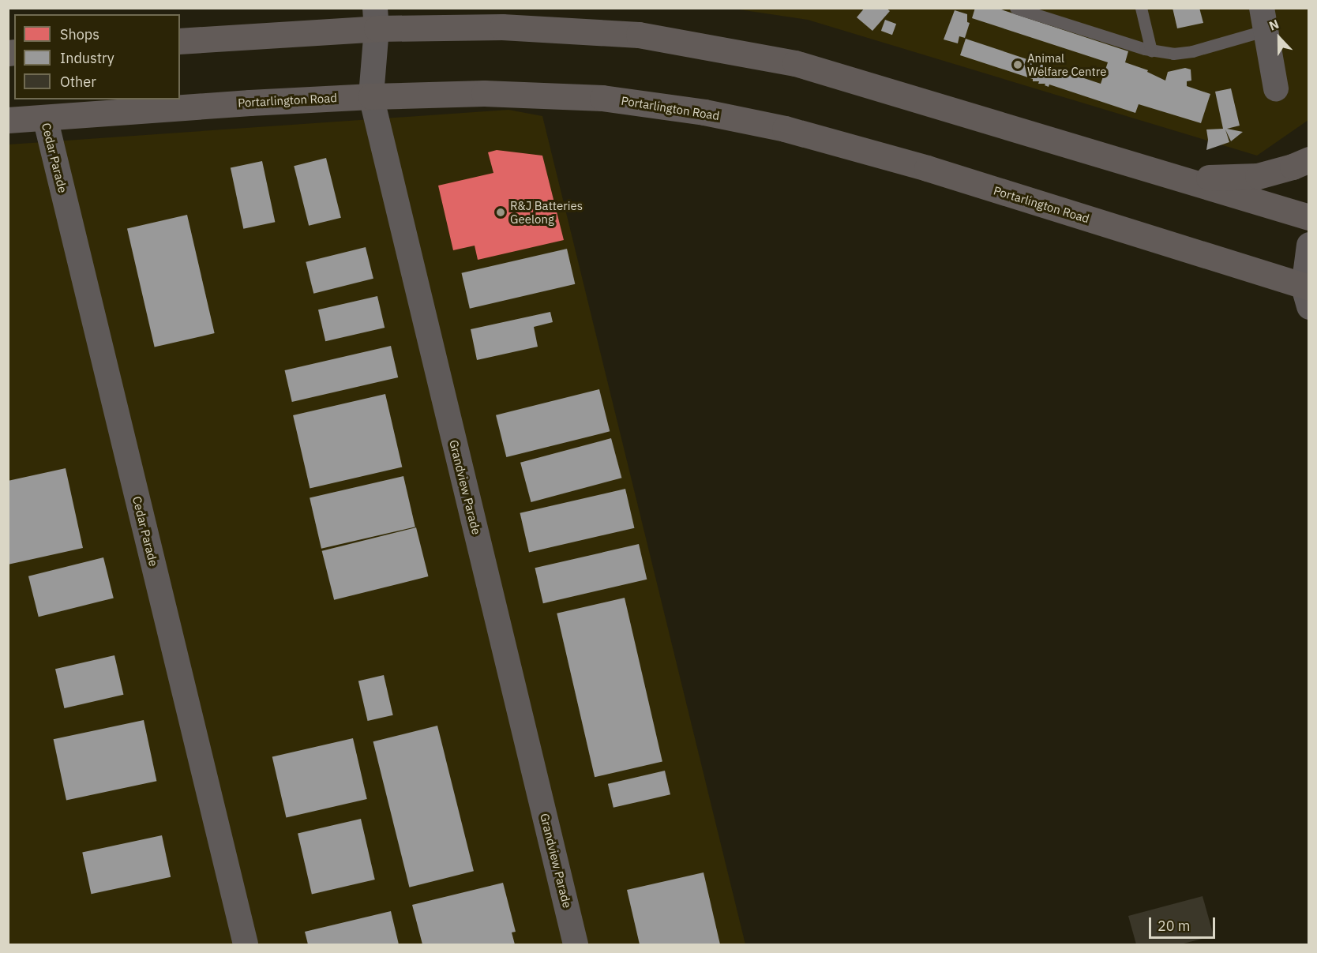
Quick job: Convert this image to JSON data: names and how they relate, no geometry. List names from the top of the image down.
{
  "streets": {
    "main road": ["Portarlington Road"],
    "street": ["Cedar Parade", "Grandview Parade"]
  },
  "crossings": [
    ["Portarlington Road", "Cedar Parade"],
    ["Portarlington Road", "Grandview Parade"]
  ],
  "places": ["Animal Welfare Centre", "R&J Batteries Geelong"],
  "legend": ["Shops", "Industry", "Other"],
  "scale_bar": "20 m",
  "north": "top"
}
